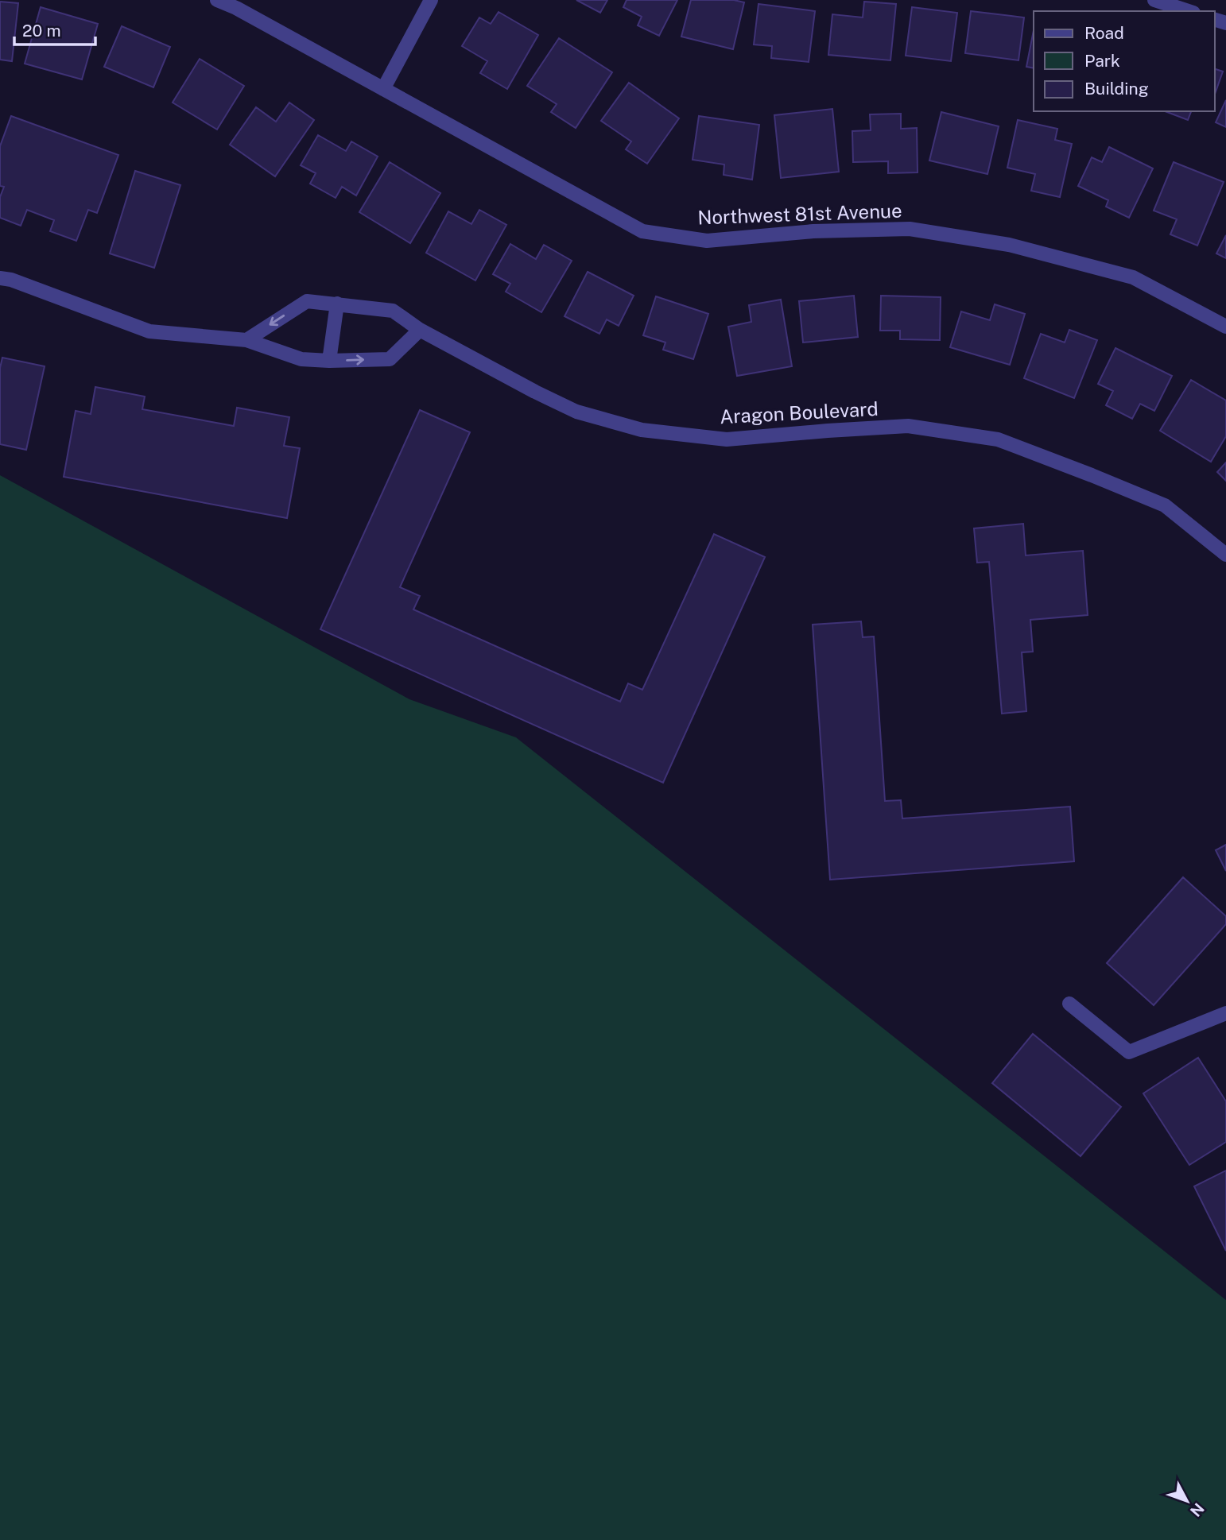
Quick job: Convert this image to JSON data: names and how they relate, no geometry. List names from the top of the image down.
{
  "streets": {
    "street": ["Northwest 81st Avenue", "Aragon Boulevard"]
  },
  "legend": ["Road", "Park", "Building"],
  "scale_bar": "20 m",
  "north": "bottom right"
}
